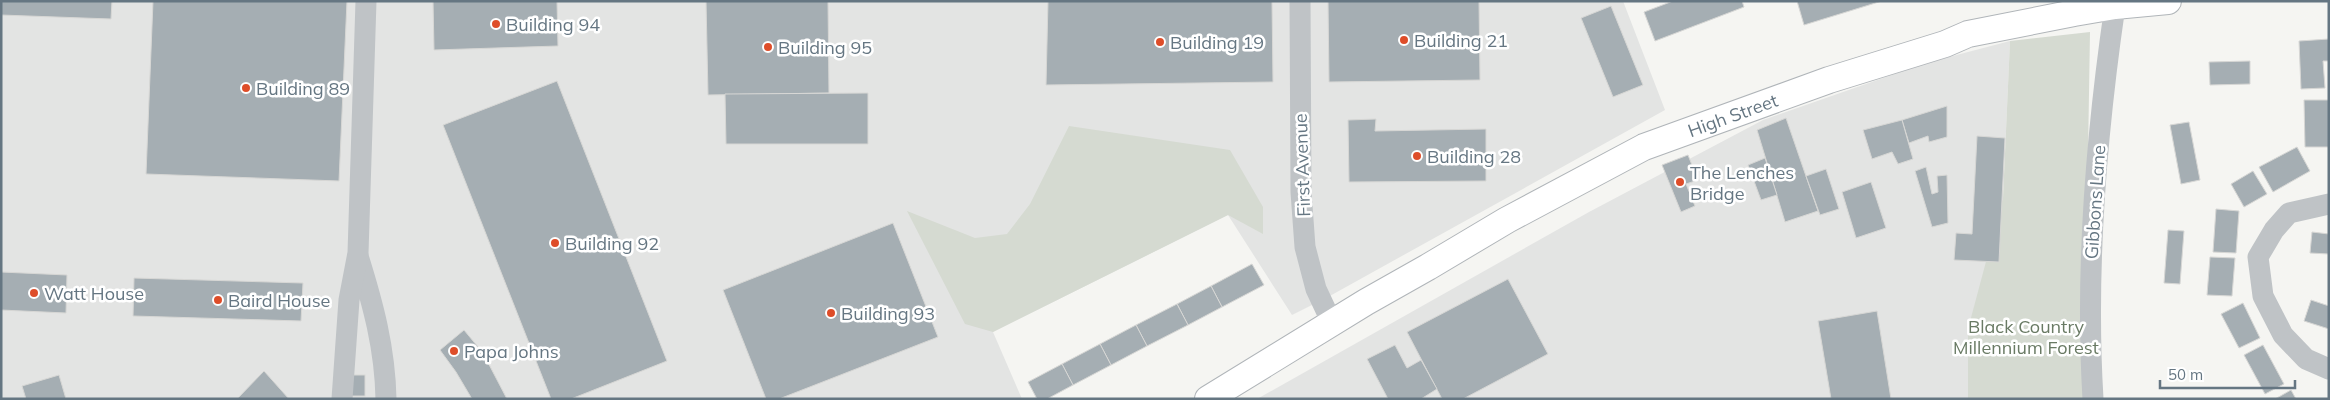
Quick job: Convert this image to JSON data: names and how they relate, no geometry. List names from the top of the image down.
{
  "streets": {
    "main road": ["High Street"],
    "street": ["First Avenue", "Gibbons Lane"]
  },
  "crossings": [
    ["High Street", "First Avenue"],
    ["High Street", "Gibbons Lane"]
  ],
  "parks": ["Black Country Millennium Forest"],
  "places": [
    "Building 94",
    "Building 21",
    "Building 19",
    "Building 95",
    "Building 89",
    "Building 28",
    "The Lenches Bridge",
    "Building 92",
    "Watt House",
    "Baird House",
    "Building 93",
    "Papa Johns"
  ],
  "scale_bar": "50 m"
}
